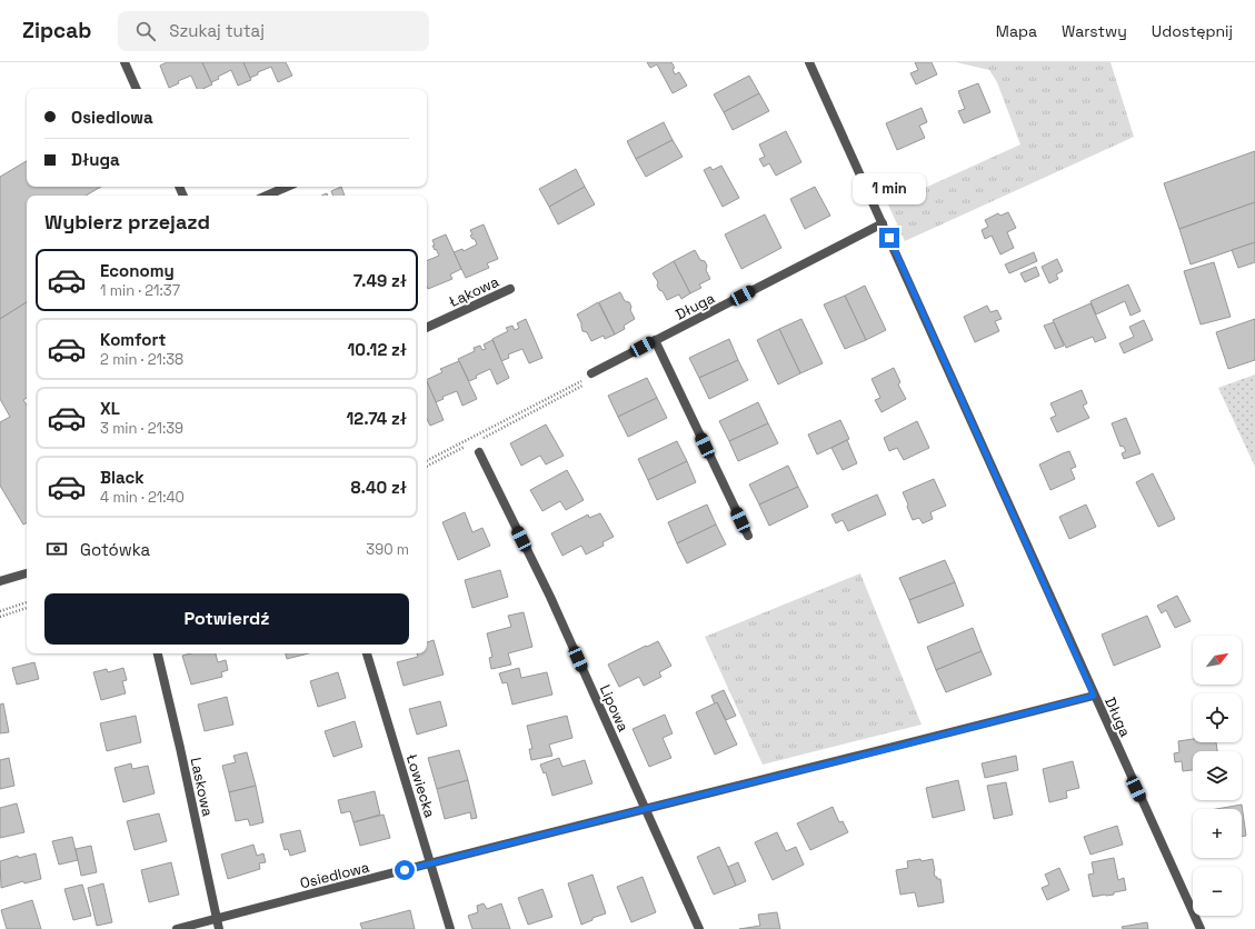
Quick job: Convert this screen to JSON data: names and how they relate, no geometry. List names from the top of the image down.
{
  "streets": {
    "street": [
      "Łąkowa",
      "Długa",
      "Lipowa",
      "Łowiecka",
      "Laskowa",
      "Osiedlowa"
    ]
  },
  "crossings": [
    ["Długa", "Osiedlowa"],
    ["Lipowa", "Osiedlowa"],
    ["Łowiecka", "Osiedlowa"],
    ["Laskowa", "Osiedlowa"]
  ],
  "north": "top right",
  "page": {
    "header": "Zipcab",
    "search": "Szukaj tutaj",
    "nav": ["Mapa", "Warstwy", "Udostępnij"],
    "banner": ["Osiedlowa", "Długa"],
    "bubble": "1 min",
    "heading": "Wybierz przejazd",
    "list": [
      {
        "name": "Economy",
        "note": "1 min · 21:37",
        "value": "7.49 zł"
      },
      {
        "name": "Komfort",
        "note": "2 min · 21:38",
        "value": "10.12 zł"
      },
      {
        "name": "XL",
        "note": "3 min · 21:39",
        "value": "12.74 zł"
      },
      {
        "name": "Black",
        "note": "4 min · 21:40",
        "value": "8.40 zł"
      }
    ],
    "pay": ["Gotówka", "390 m"],
    "buttons": "Potwierdź",
    "map_buttons": ["+", "−"]
  }
}
